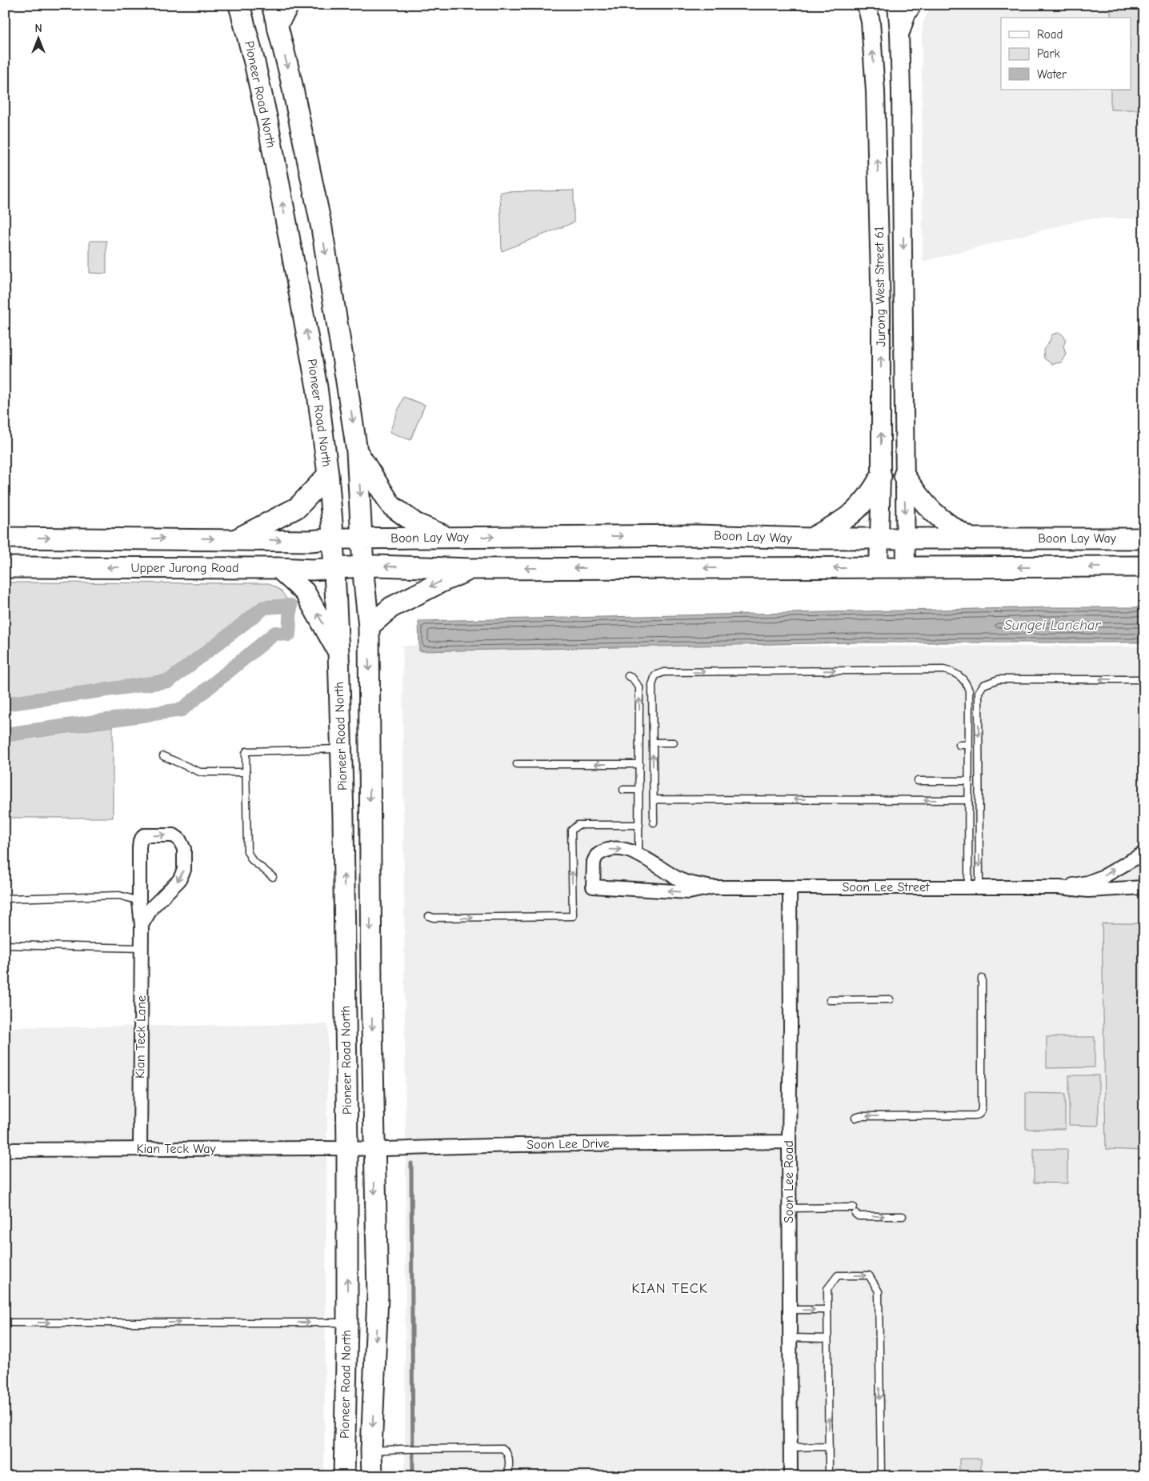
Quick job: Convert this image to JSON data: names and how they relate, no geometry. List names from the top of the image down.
{
  "streets": {
    "main road": ["Pioneer Road North", "Boon Lay Way", "Upper Jurong Road"],
    "street": [
      "Jurong West Street 61",
      "Soon Lee Street",
      "Kian Teck Lane",
      "Soon Lee Drive",
      "Kian Teck Way",
      "Soon Lee Road"
    ]
  },
  "crossings": [
    ["Pioneer Road North", "Boon Lay Way"],
    ["Pioneer Road North", "Upper Jurong Road"],
    ["Pioneer Road North", "Soon Lee Drive"],
    ["Pioneer Road North", "Kian Teck Way"],
    ["Jurong West Street 61", "Boon Lay Way"],
    ["Soon Lee Street", "Soon Lee Road"],
    ["Kian Teck Lane", "Kian Teck Way"],
    ["Soon Lee Drive", "Kian Teck Way"],
    ["Soon Lee Drive", "Soon Lee Road"]
  ],
  "districts": ["KIAN TECK"],
  "water": ["Sungei Lanchar"],
  "legend": ["Road", "Park", "Water"],
  "north": "top"
}
